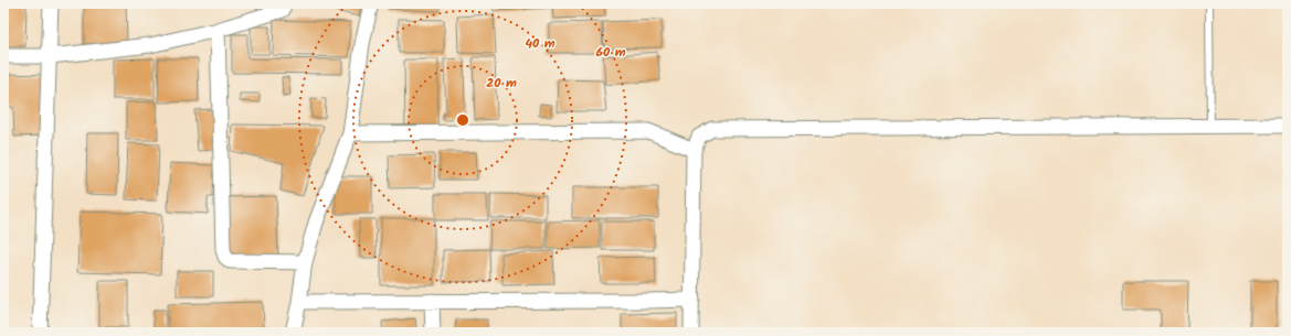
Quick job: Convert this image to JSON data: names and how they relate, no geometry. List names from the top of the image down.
{
  "rings": ["40 m", "60 m", "20 m"]
}
